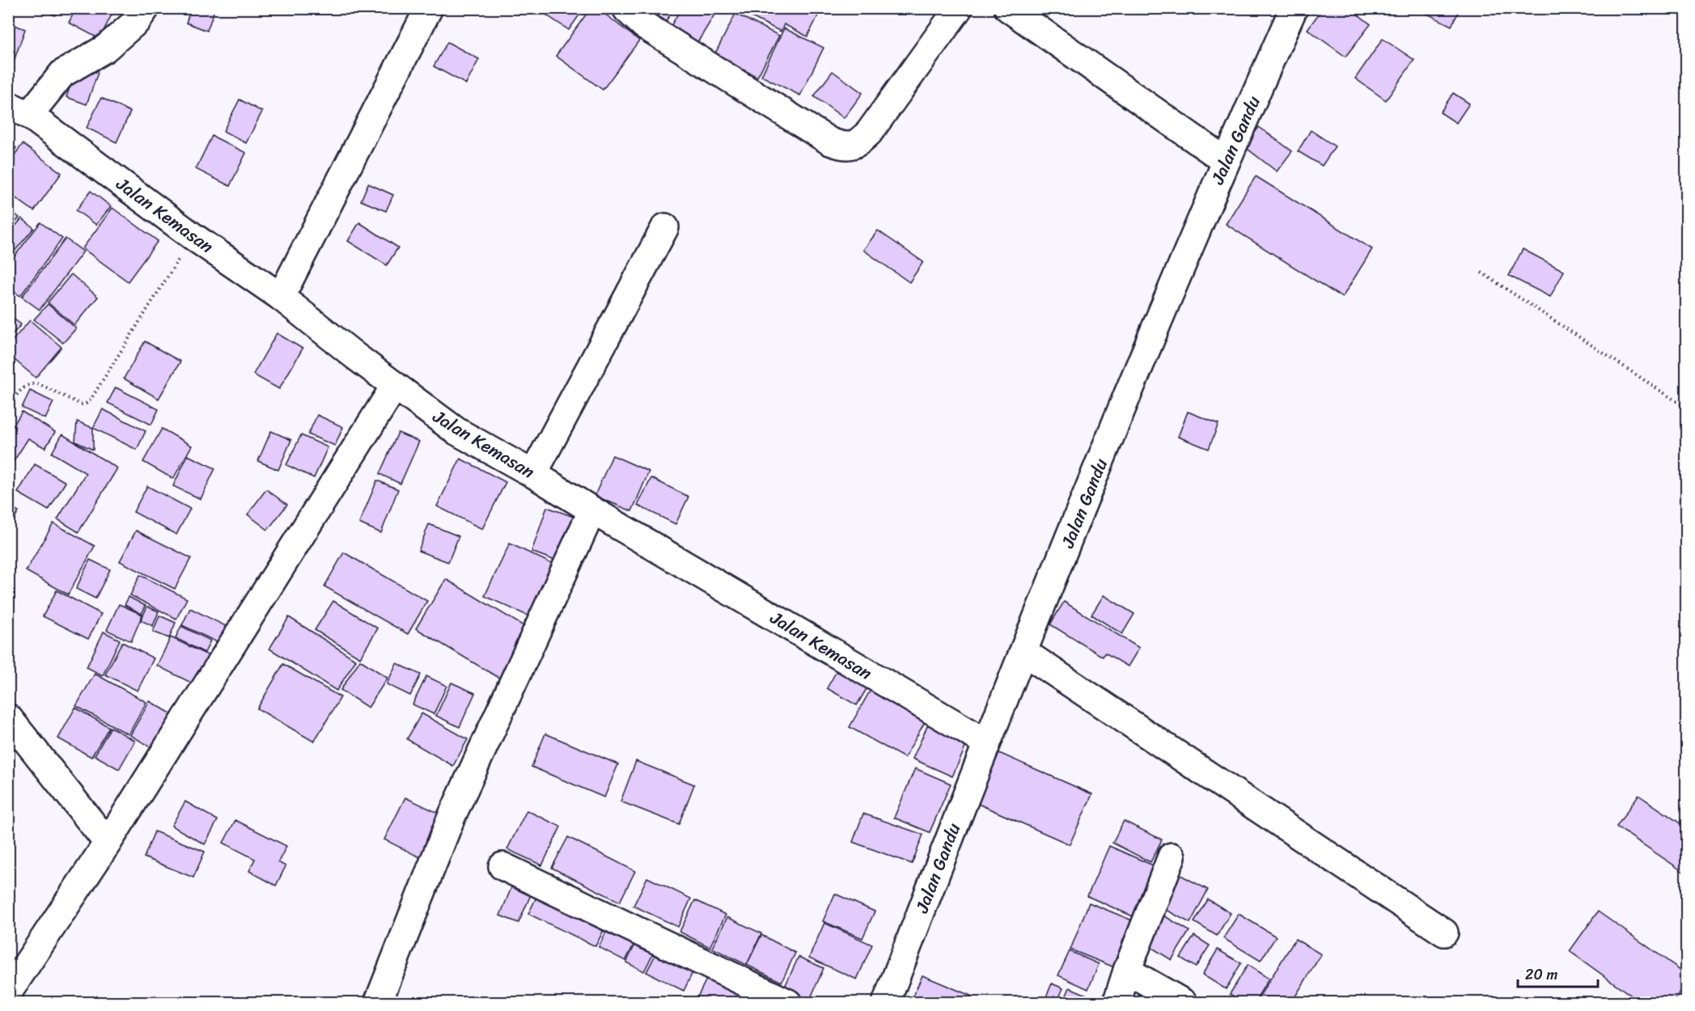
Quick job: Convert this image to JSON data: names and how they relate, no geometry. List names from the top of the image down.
{
  "streets": {
    "street": ["Jalan Gandu", "Jalan Kemasan"]
  },
  "crossings": [
    ["Jalan Gandu", "Jalan Kemasan"]
  ],
  "scale_bar": "20 m"
}
